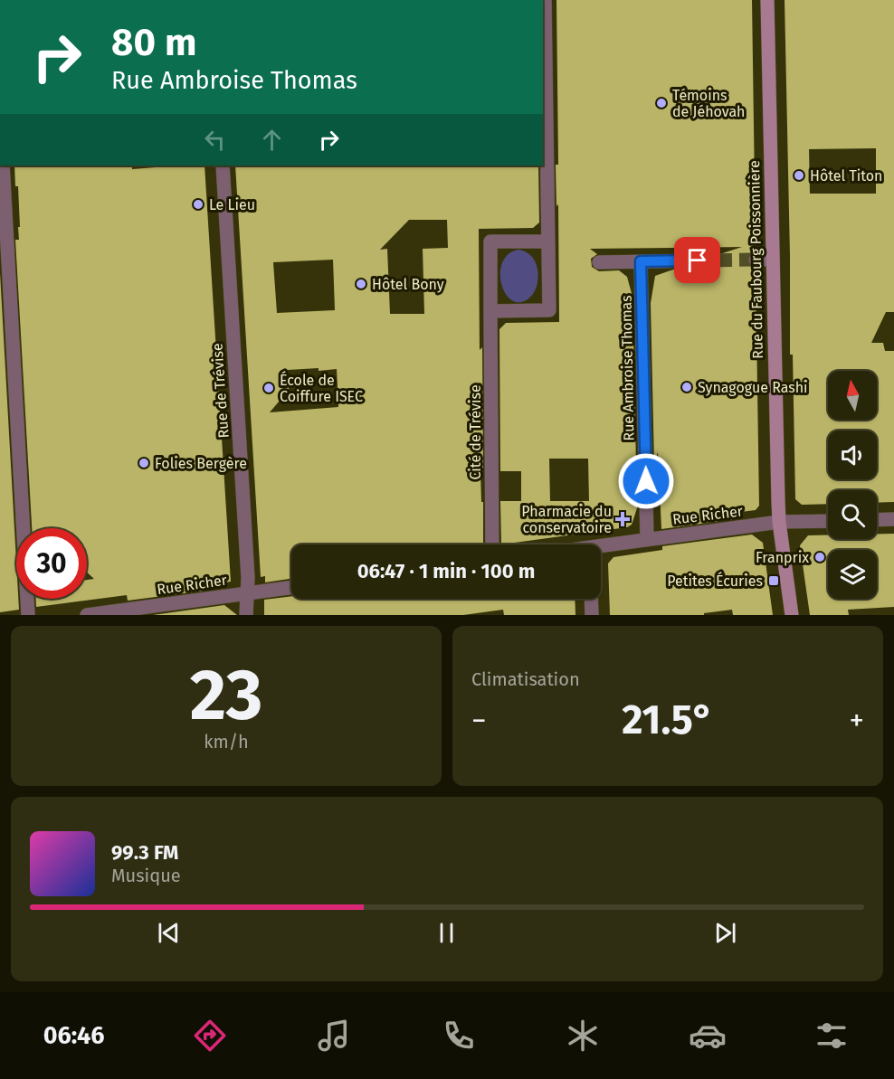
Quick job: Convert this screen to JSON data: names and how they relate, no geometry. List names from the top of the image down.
{
  "streets": {
    "street": [
      "Rue du Faubourg Poissonnière",
      "Rue Ambroise Thomas",
      "Rue de Trévise",
      "Cité de Trévise",
      "Rue Richer"
    ]
  },
  "crossings": [
    ["Rue du Faubourg Poissonnière", "Rue Richer"],
    ["Rue Ambroise Thomas", "Rue Richer"],
    ["Rue de Trévise", "Rue Richer"]
  ],
  "places": {
    "other": [
      "Témoins de Jéhovah",
      "Hôtel Titon",
      "Le Lieu",
      "Hôtel Bony",
      "Synagogue Rashi",
      "École de Coiffure ISEC",
      "Folies Bergère",
      "Franprix"
    ],
    "health": ["Pharmacie du conservatoire"],
    "transit": ["Petites Écuries"]
  },
  "north": "top",
  "page": {
    "turn": ["80 m", "Rue Ambroise Thomas"],
    "limit": "30",
    "trip": "06:47 · 1 min · 100 m",
    "tile": [
      ["23", "km/h"],
      "Climatisation"
    ],
    "heat": ["−", "21.5°", "+"],
    "song": ["99.3 FM", "Musique"],
    "tabs": "06:46"
  }
}
